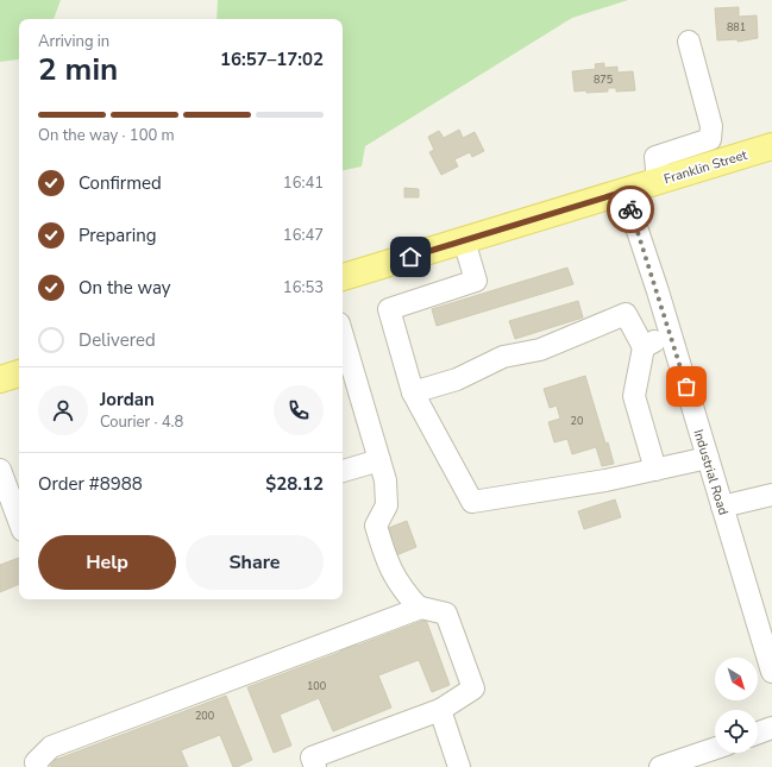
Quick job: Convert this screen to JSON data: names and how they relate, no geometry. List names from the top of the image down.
{
  "streets": {
    "main road": ["Franklin Street"],
    "street": ["Industrial Road"]
  },
  "crossings": [
    ["Franklin Street", "Industrial Road"]
  ],
  "house_numbers": [
    "881",
    "875",
    "20",
    "100",
    "200"
  ],
  "north": "bottom right",
  "page": {
    "heading": ["2 min", "Arriving in", "16:57–17:02"],
    "panel": [
      "Jordan",
      "Courier · 4.8",
      "Order #8988",
      "$28.12"
    ],
    "bar": "On the way · 100 m",
    "list": [
      ["Confirmed", "16:41"],
      ["Preparing", "16:47"],
      ["On the way", "16:53"],
      "Delivered"
    ],
    "buttons": ["Help", "Share"]
  }
}
